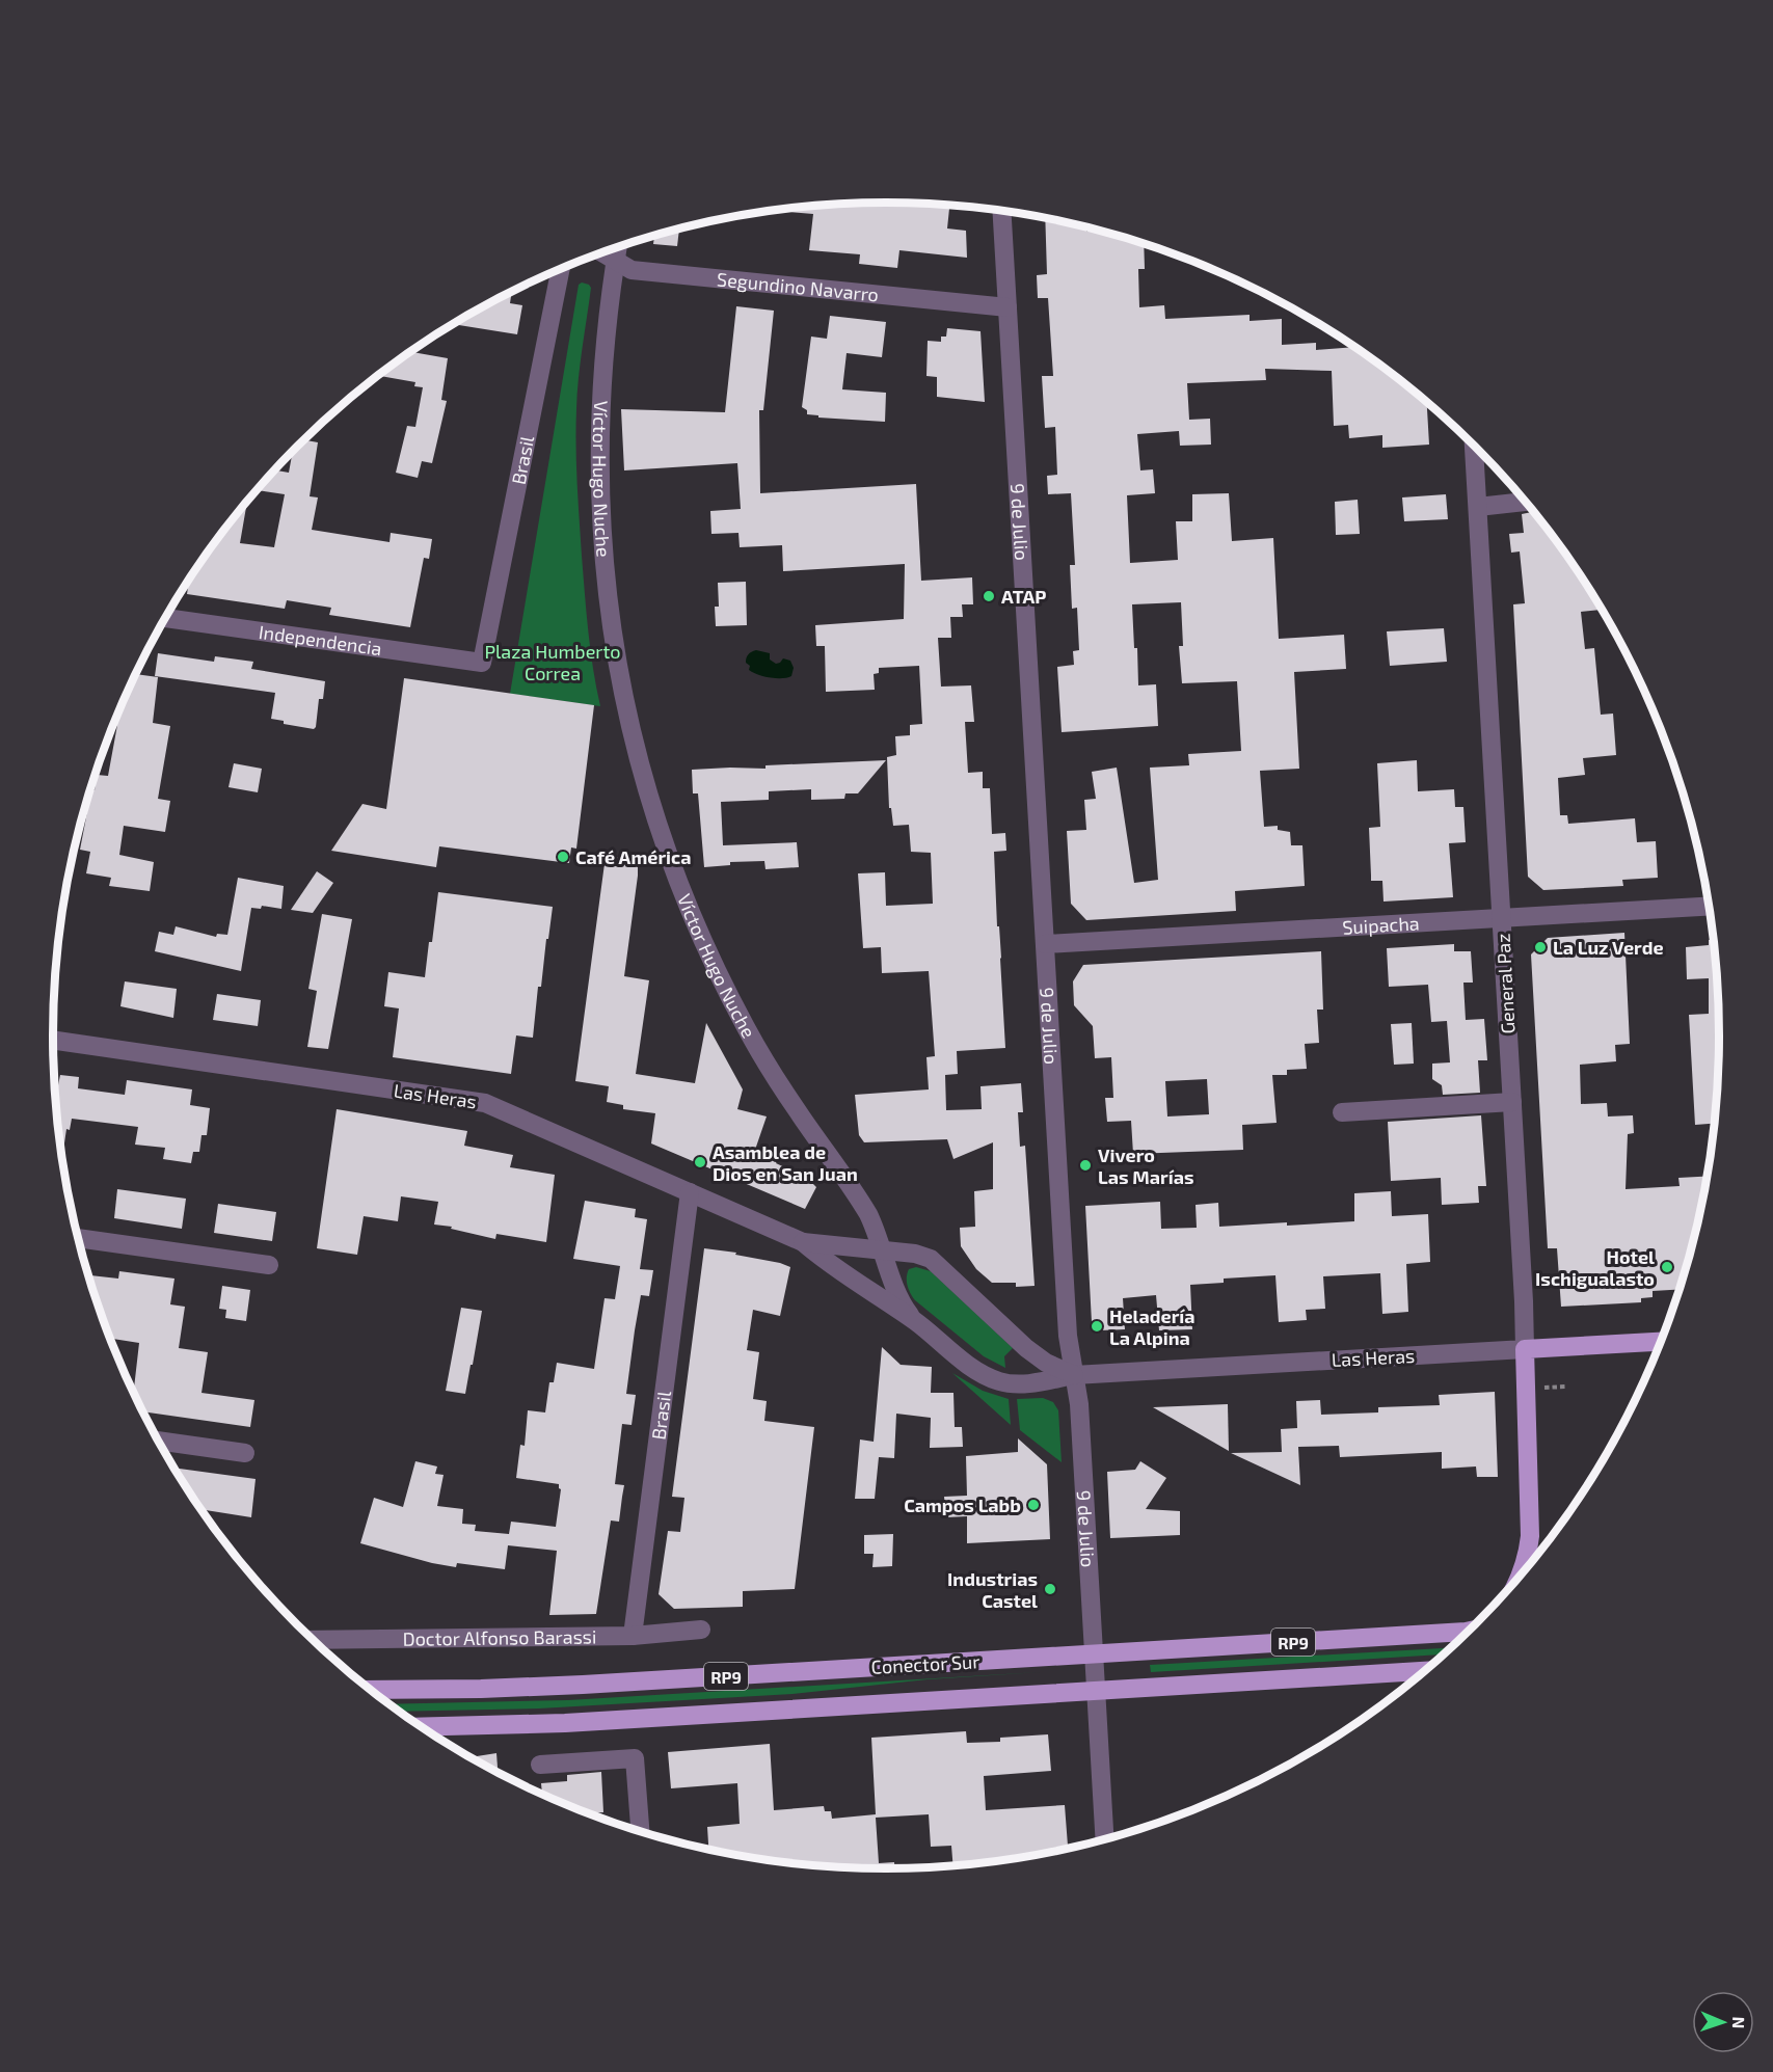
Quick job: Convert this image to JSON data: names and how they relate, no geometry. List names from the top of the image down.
{
  "streets": {
    "main road": [
      "General Paz",
      "Las Heras",
      "RP9",
      "Conector Sur"
    ],
    "street": [
      "Segundino Navarro",
      "Brasil",
      "Víctor Hugo Nuche",
      "9 de Julio",
      "Independencia",
      "Suipacha",
      "Doctor Alfonso Barassi"
    ]
  },
  "crossings": [
    ["Segundino Navarro", "Víctor Hugo Nuche"],
    ["Segundino Navarro", "9 de Julio"],
    ["Brasil", "Independencia"],
    ["Brasil", "Las Heras"],
    ["Brasil", "Doctor Alfonso Barassi"],
    ["Víctor Hugo Nuche", "Las Heras"],
    ["9 de Julio", "Suipacha"],
    ["9 de Julio", "Las Heras"],
    ["9 de Julio", "Conector Sur"],
    ["Suipacha", "General Paz"],
    ["General Paz", "Las Heras"]
  ],
  "parks": ["Plaza Humberto Correa"],
  "places": [
    "ATAP",
    "Café América",
    "La Luz Verde",
    "Asamblea de Dios en San Juan",
    "Vivero Las Marías",
    "Hotel Ischigualasto",
    "Heladería La Alpina",
    "Campos Labb",
    "Industrias Castel"
  ],
  "north": "right"
}
